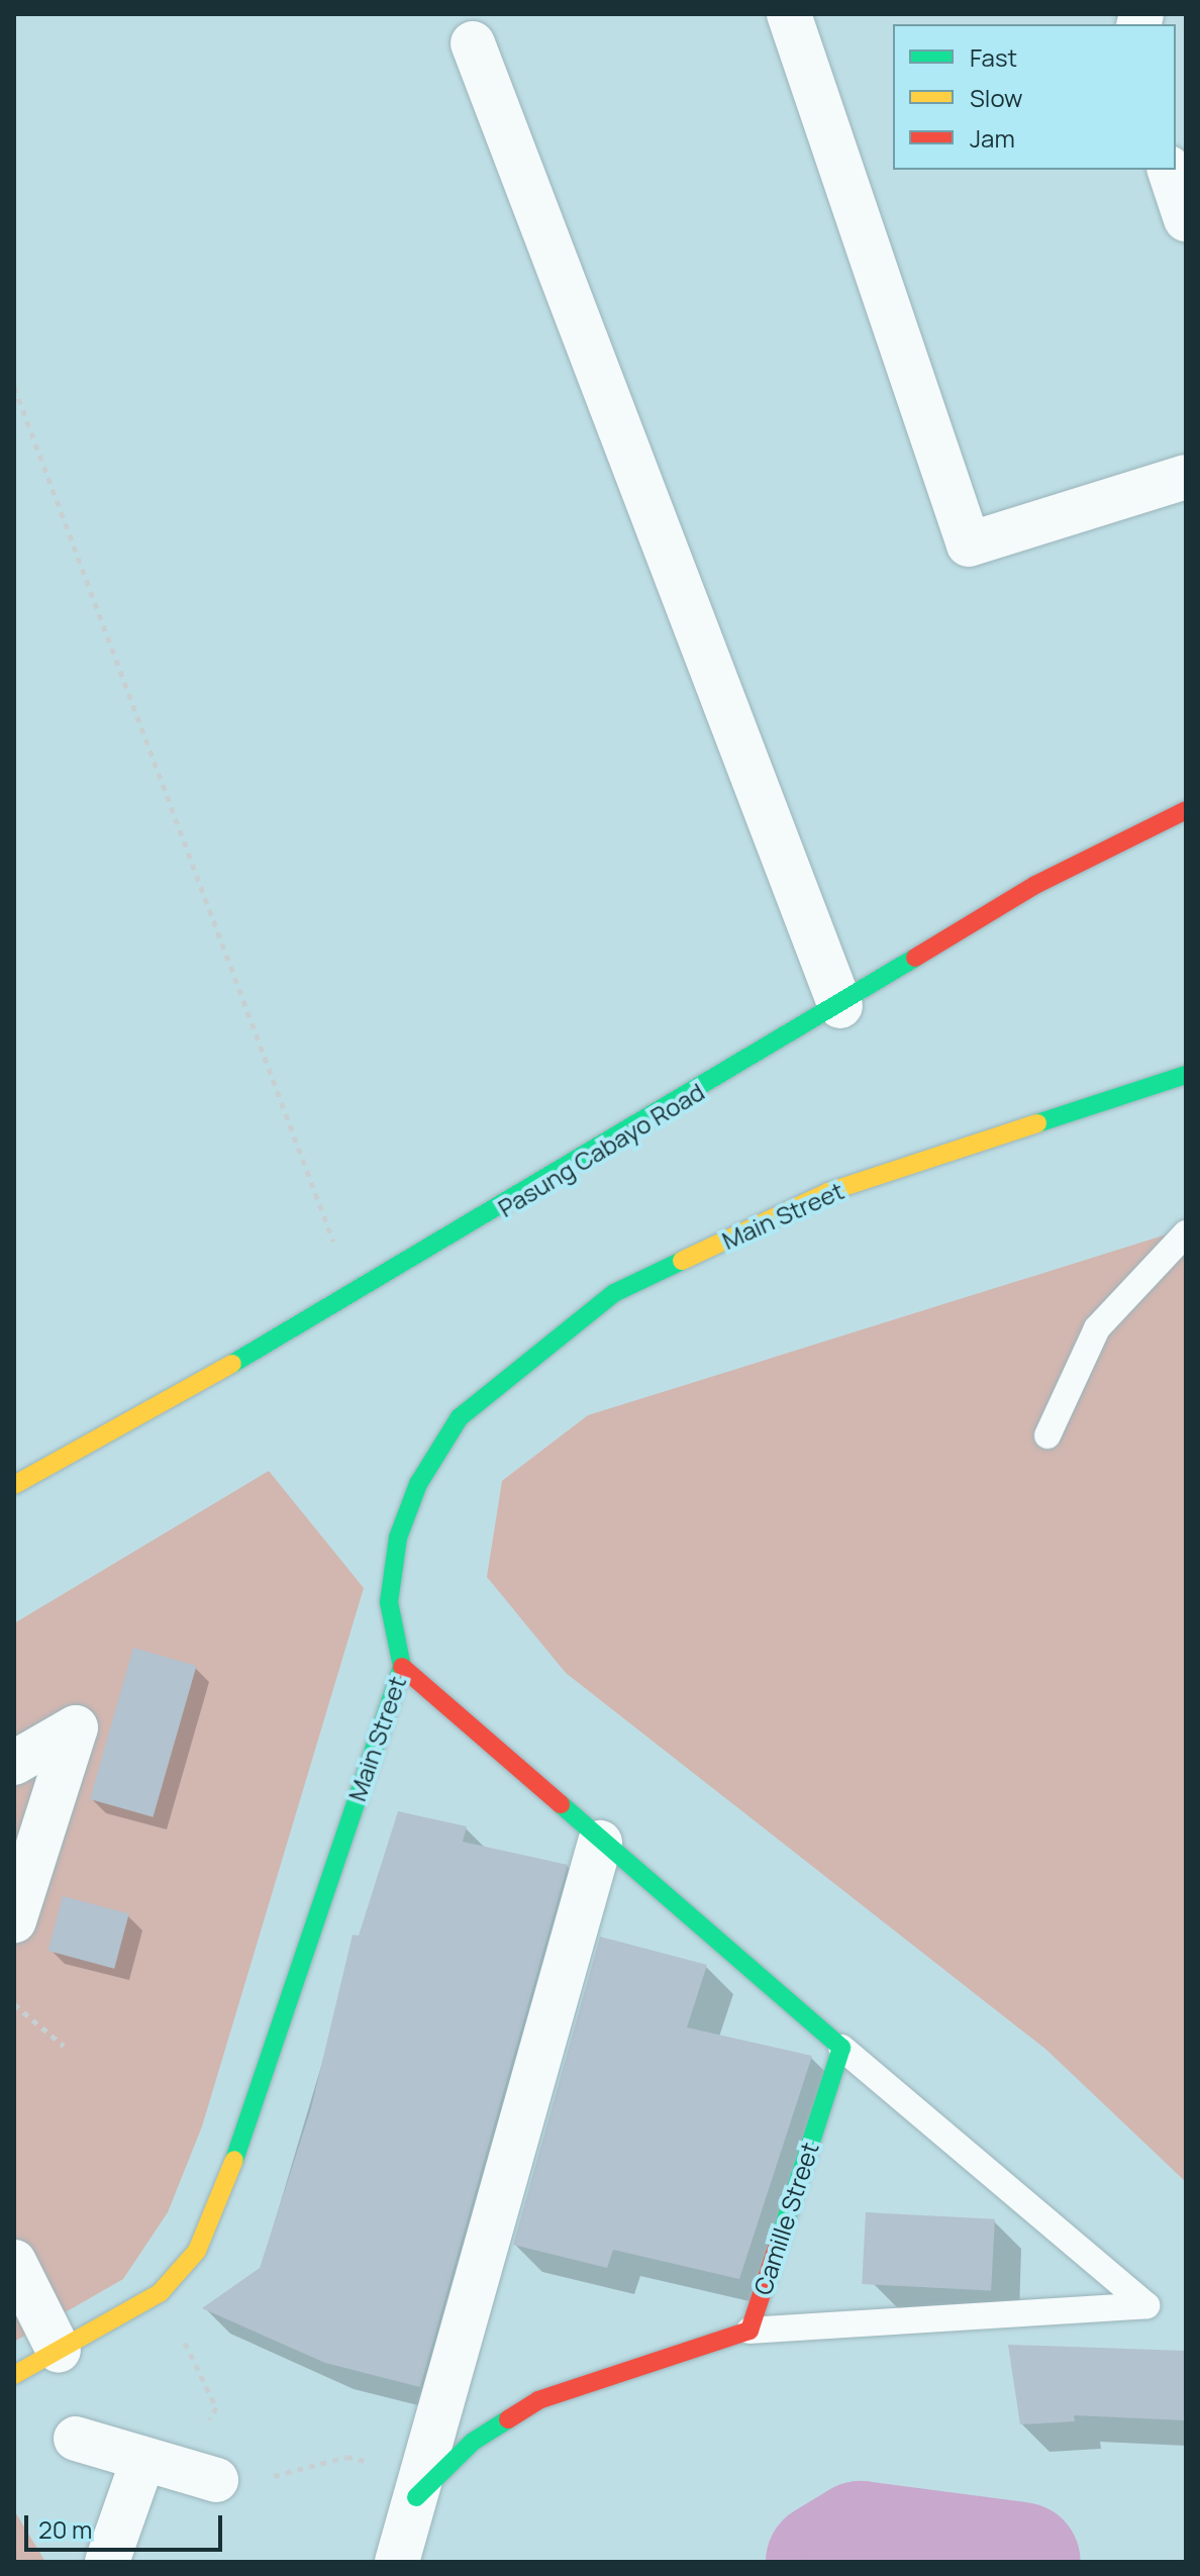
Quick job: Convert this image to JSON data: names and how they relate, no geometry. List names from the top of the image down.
{
  "streets": {
    "street": ["Pasung Cabayo Road", "Main Street", "Camille Street"]
  },
  "legend": ["Fast", "Slow", "Jam"],
  "scale_bar": "20 m"
}
